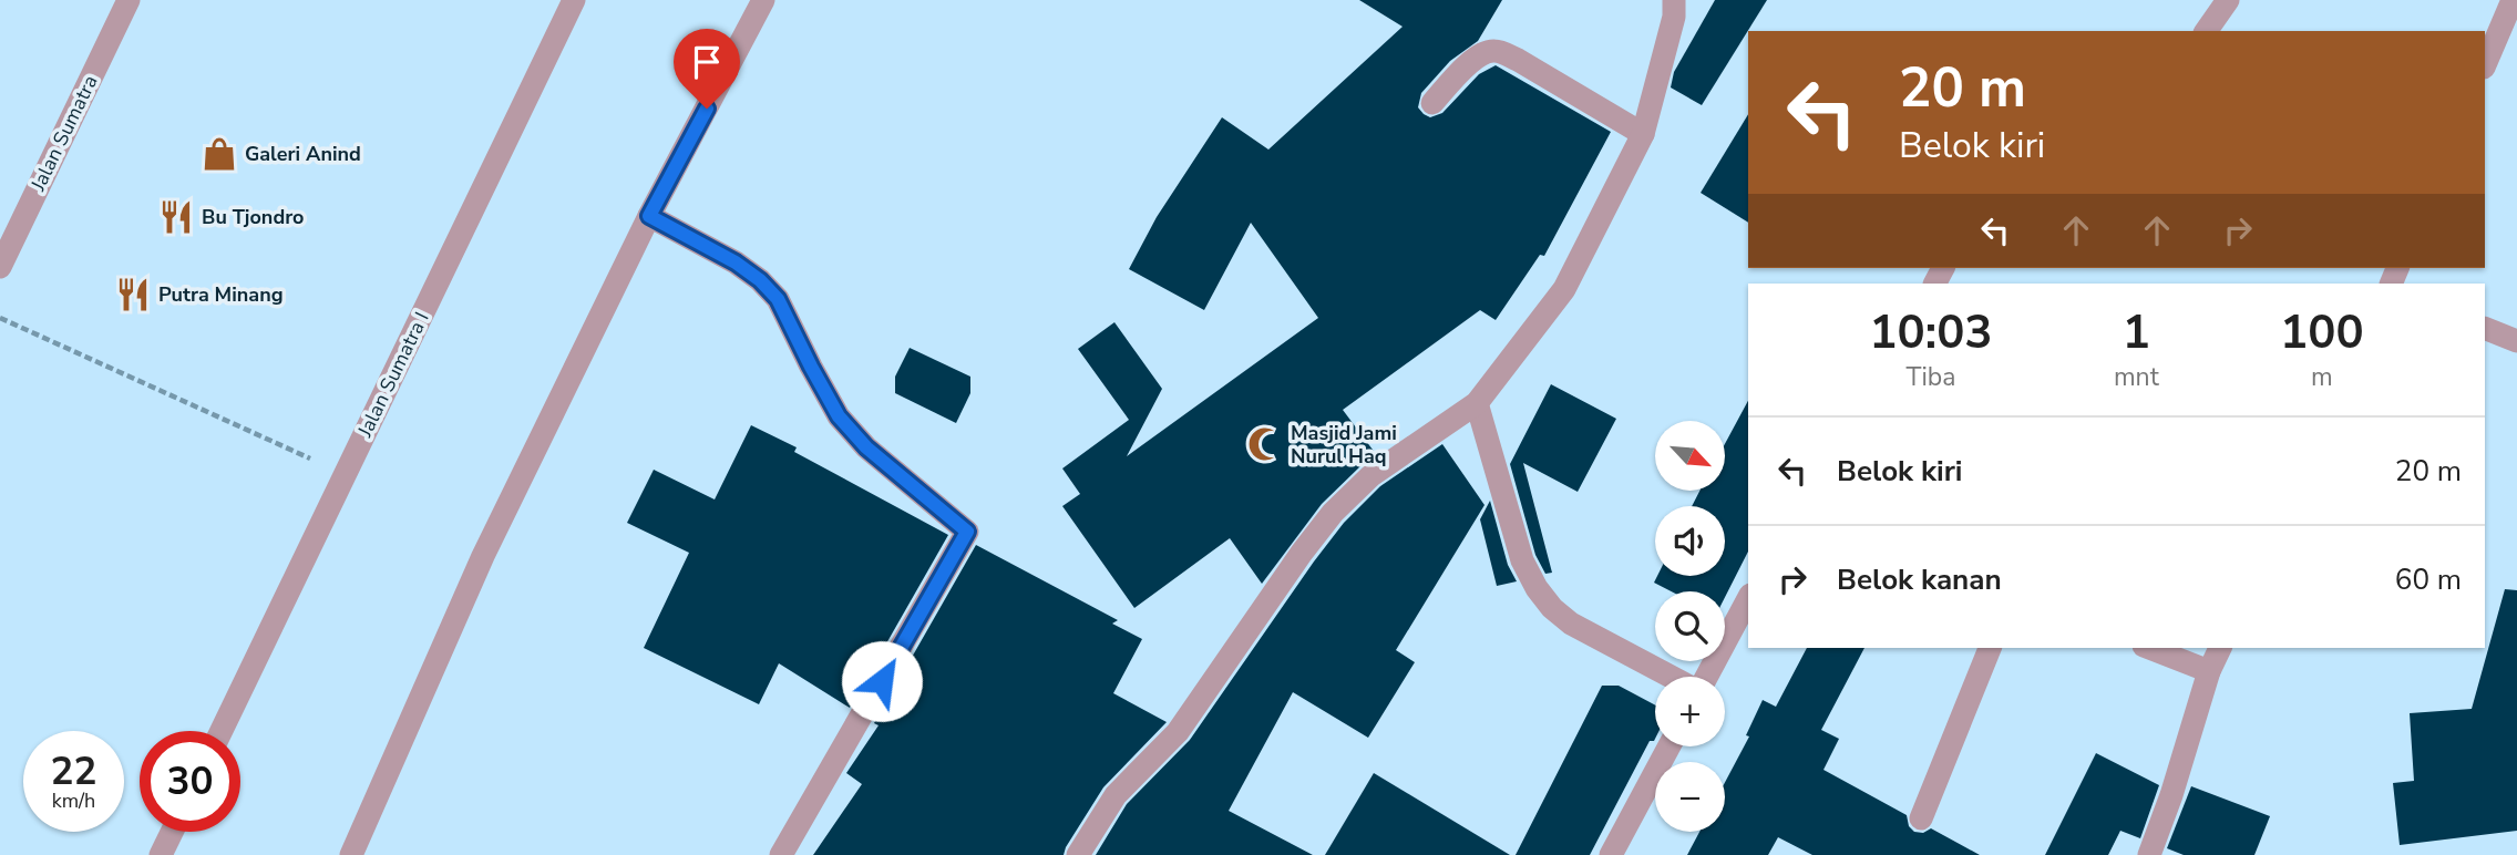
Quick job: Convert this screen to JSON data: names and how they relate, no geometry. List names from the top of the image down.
{
  "streets": {
    "street": ["Jalan Sumatra", "Jalan Sumatra I"]
  },
  "places": {
    "shop": ["Galeri Anind"],
    "restaurant": ["Bu Tjondro", "Putra Minang"],
    "mosque": ["Masjid Jami Nurul Haq"]
  },
  "north": "bottom right",
  "page": {
    "turn": ["20 m", "Belok kiri"],
    "eta": [
      "10:03",
      "Tiba",
      "1",
      "mnt",
      "100",
      "m"
    ],
    "list": [
      {
        "name": "Belok kiri",
        "value": "20 m"
      },
      {
        "name": "Belok kanan",
        "value": "60 m"
      }
    ],
    "map_buttons": ["+", "−"],
    "speed": "22 km/h",
    "limit": "30"
  }
}
